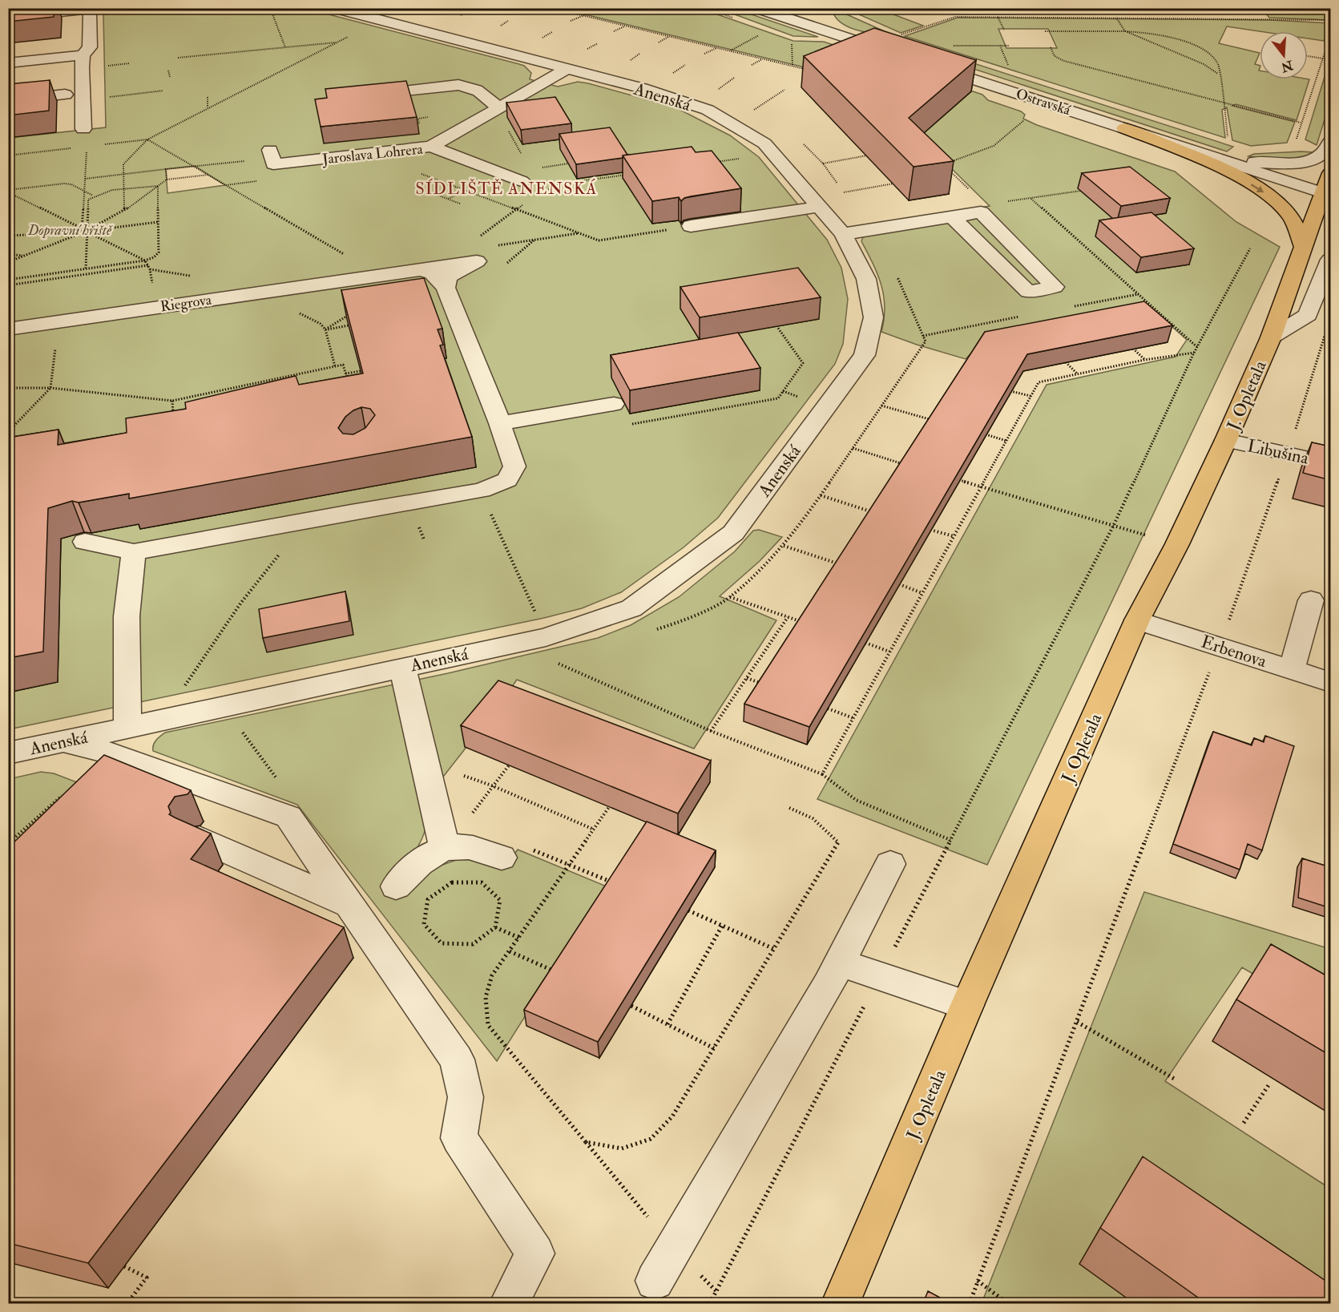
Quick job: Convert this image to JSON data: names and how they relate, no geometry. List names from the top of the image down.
{
  "streets": {
    "main road": ["J. Opletala"],
    "street": [
      "Anenská",
      "Ostravská",
      "Jaroslava Lohrera",
      "Riegrova",
      "Libušina",
      "Erbenova"
    ]
  },
  "crossings": [
    ["Anenská", "Jaroslava Lohrera"],
    ["Ostravská", "J. Opletala"],
    ["J. Opletala", "Libušina"],
    ["J. Opletala", "Erbenova"]
  ],
  "districts": ["SÍDLIŠTĚ ANENSKÁ"],
  "parks": ["Dopravní hřiště"],
  "north": "bottom"
}
